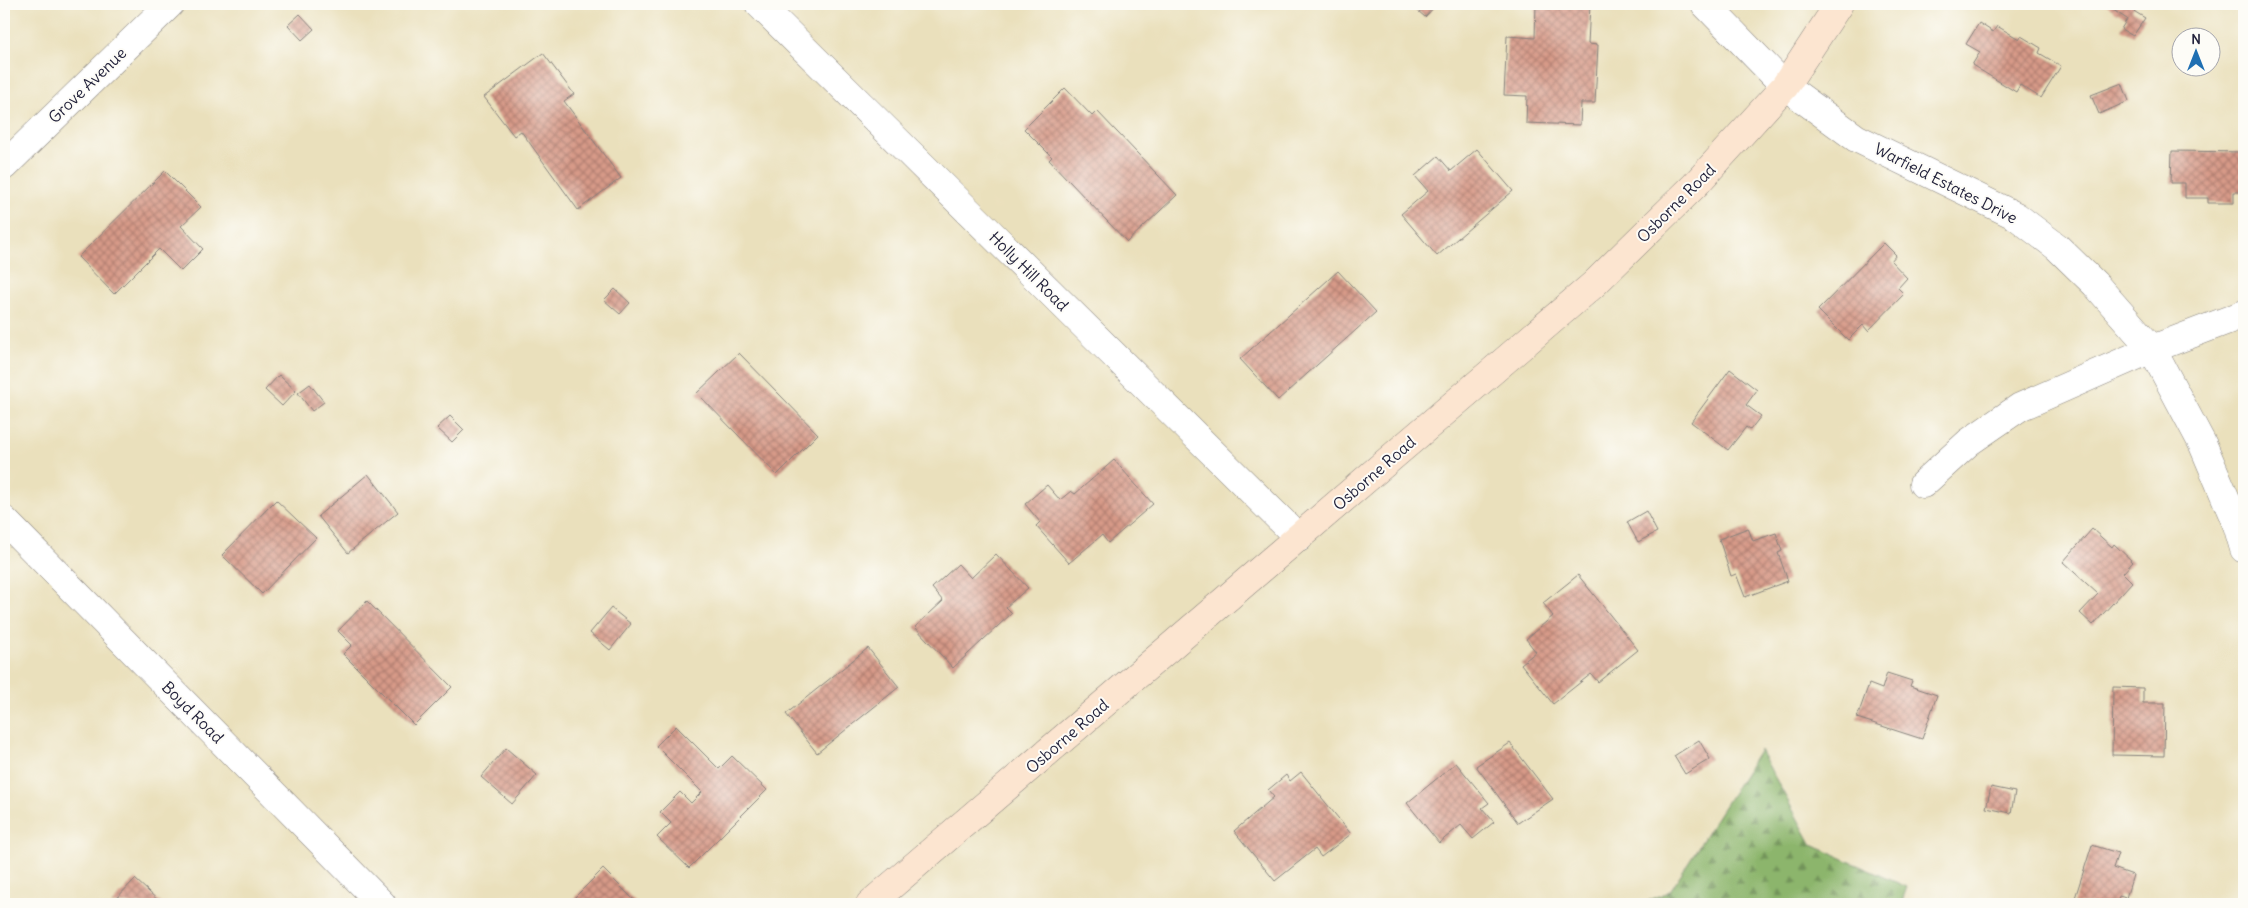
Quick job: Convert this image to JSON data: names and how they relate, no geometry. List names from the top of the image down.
{
  "streets": {
    "street": [
      "Grove Avenue",
      "Warfield Estates Drive",
      "Osborne Road",
      "Holly Hill Road",
      "Boyd Road"
    ]
  },
  "crossings": [
    ["Warfield Estates Drive", "Osborne Road"],
    ["Osborne Road", "Holly Hill Road"]
  ],
  "north": "top"
}
